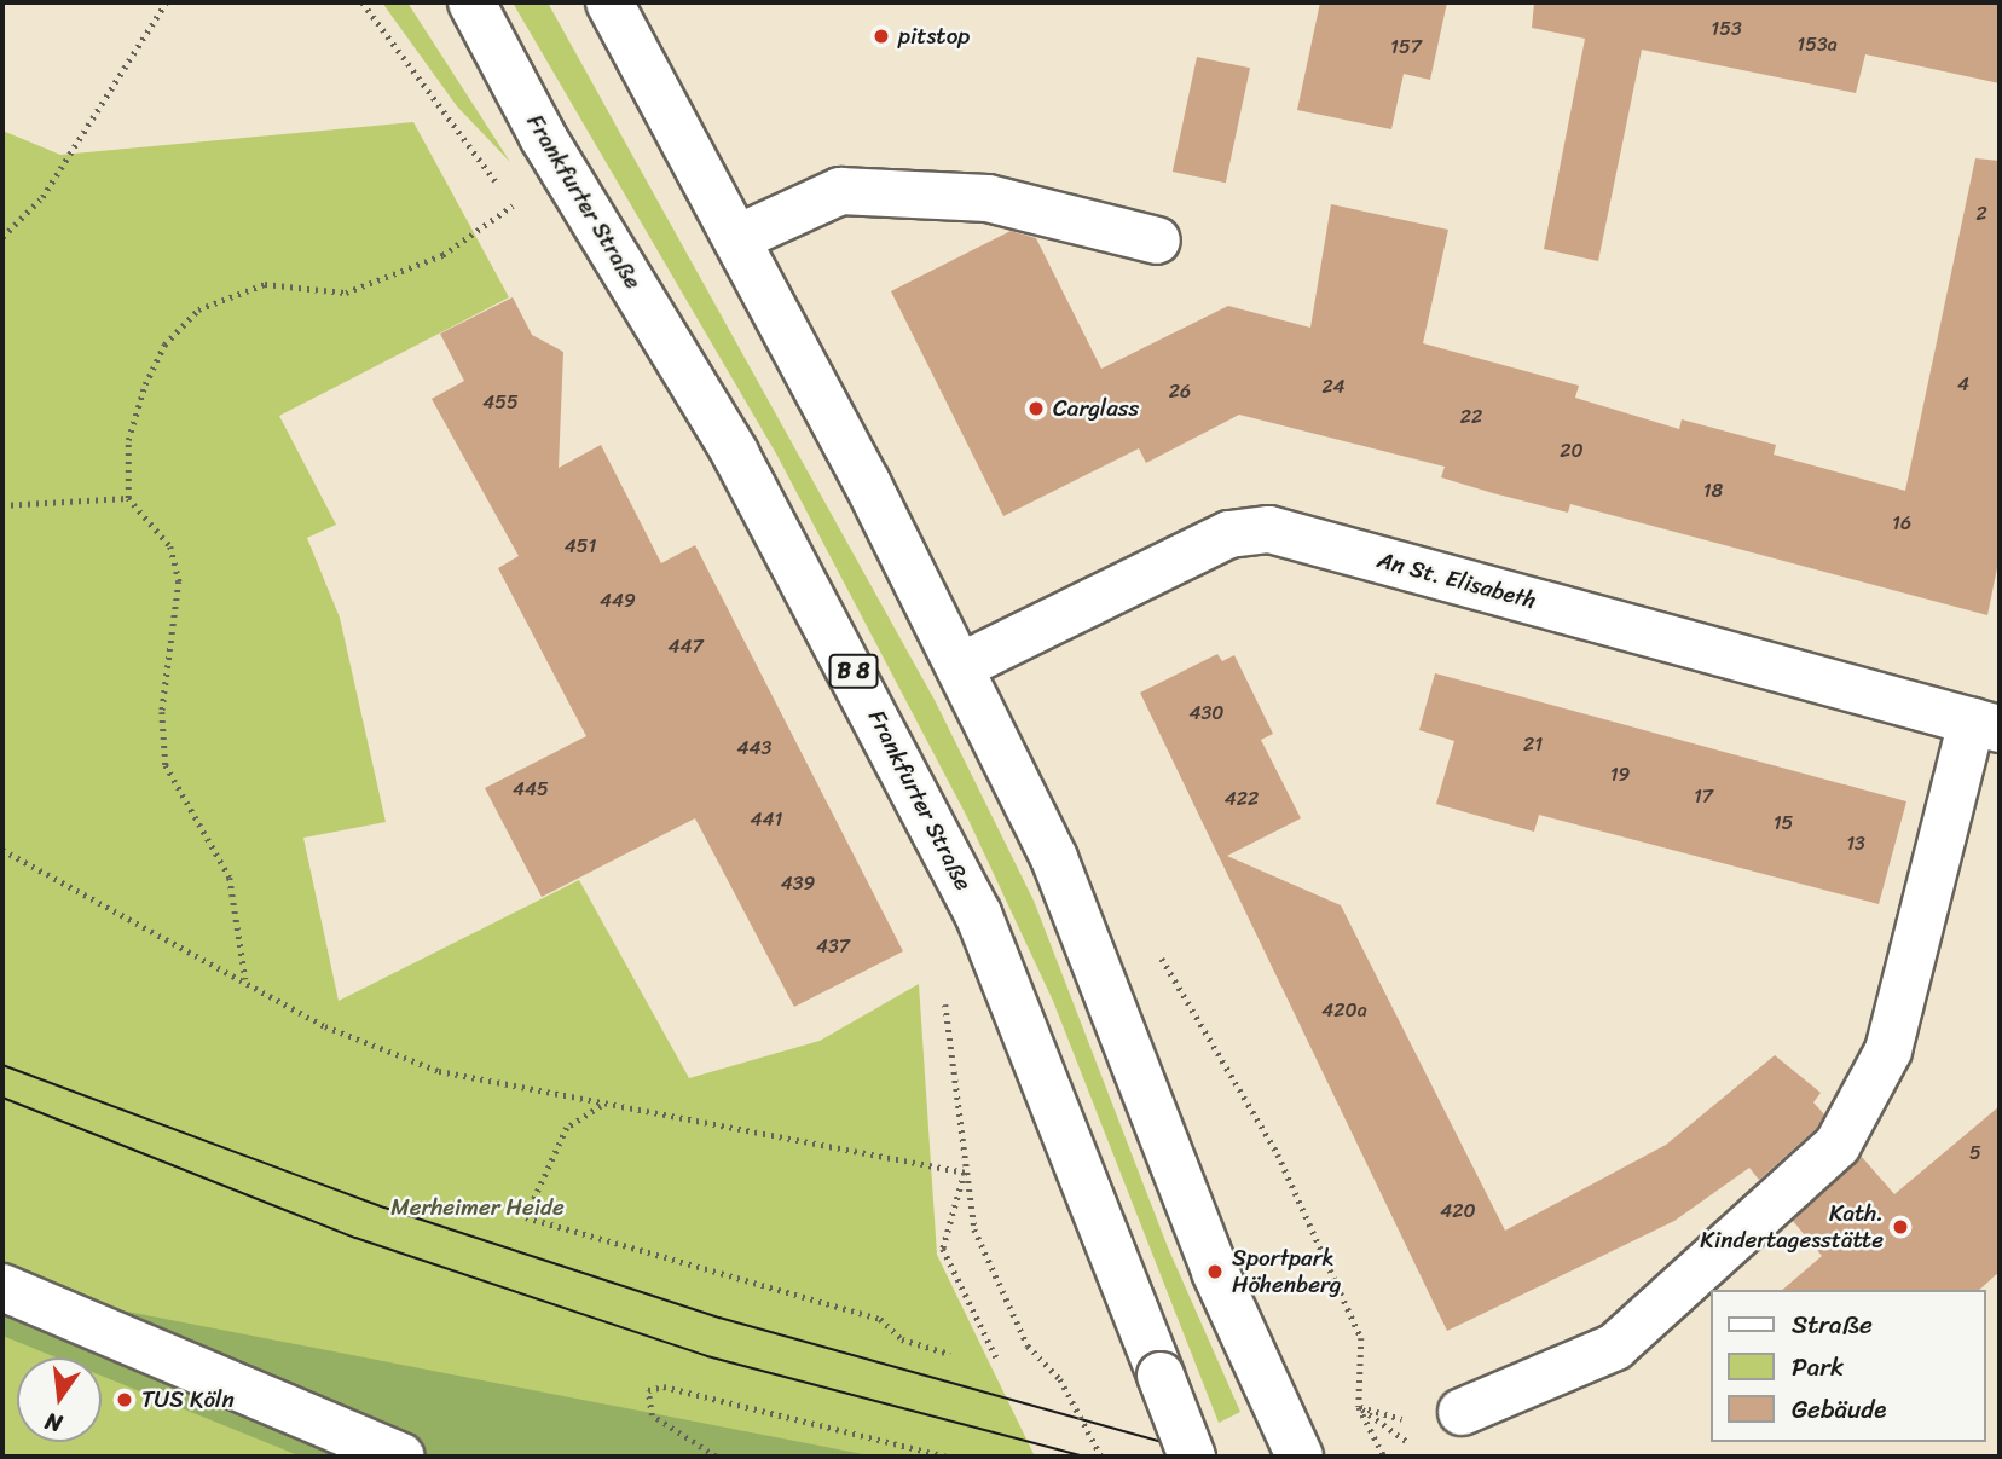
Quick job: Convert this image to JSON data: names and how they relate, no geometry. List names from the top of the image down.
{
  "streets": {
    "main road": ["Frankfurter Straße", "An St. Elisabeth", "B 8"]
  },
  "parks": ["Merheimer Heide"],
  "places": [
    "pitstop",
    "Carglass",
    "Kath. Kindertagesstätte",
    "Sportpark Höhenberg",
    "TUS Köln"
  ],
  "house_numbers": [
    "153",
    "153a",
    "157",
    "2",
    "4",
    "24",
    "26",
    "455",
    "22",
    "20",
    "18",
    "16",
    "451",
    "449",
    "447",
    "430",
    "21",
    "443",
    "19",
    "445",
    "17",
    "422",
    "441",
    "15",
    "13",
    "439",
    "437",
    "420a",
    "5",
    "420"
  ],
  "legend": ["Straße", "Park", "Gebäude"],
  "north": "bottom"
}
